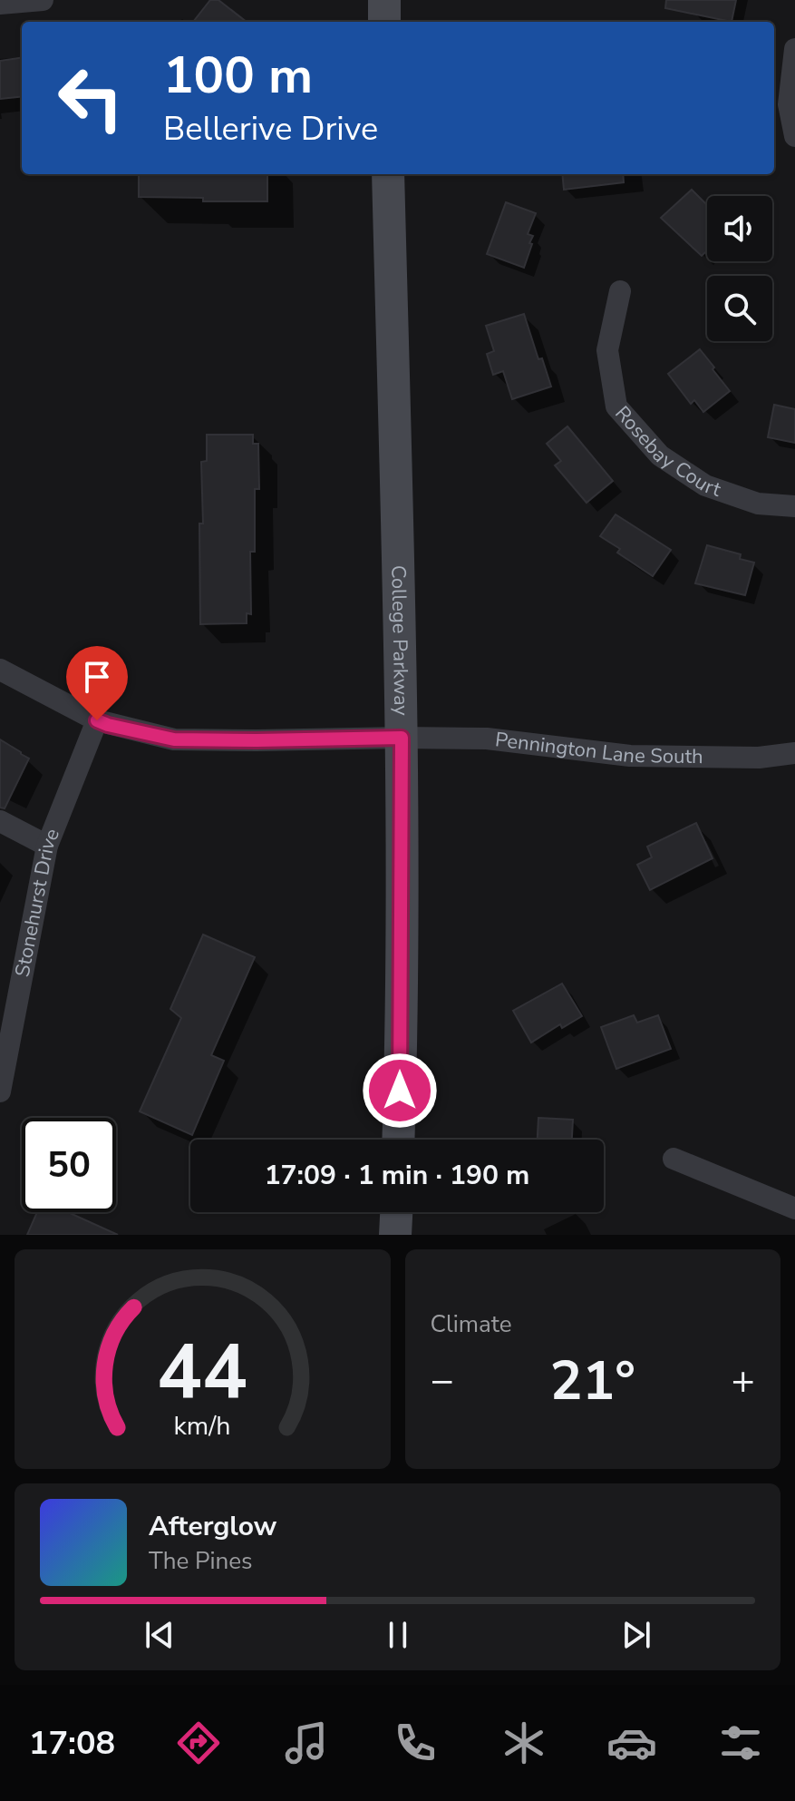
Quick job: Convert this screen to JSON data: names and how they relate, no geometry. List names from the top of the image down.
{
  "streets": {
    "main road": ["College Parkway"],
    "street": ["Rosebay Court", "Pennington Lane South", "Stonehurst Drive"]
  },
  "crossings": [
    ["College Parkway", "Pennington Lane South"],
    ["Pennington Lane South", "Stonehurst Drive"]
  ],
  "page": {
    "turn": ["100 m", "Bellerive Drive"],
    "limit": "50",
    "trip": "17:09 · 1 min · 190 m",
    "tile": "Climate",
    "heat": ["−", "21°", "+"],
    "song": ["Afterglow", "The Pines"],
    "tabs": "17:08",
    "gauge": ["44", "km/h"]
  }
}
